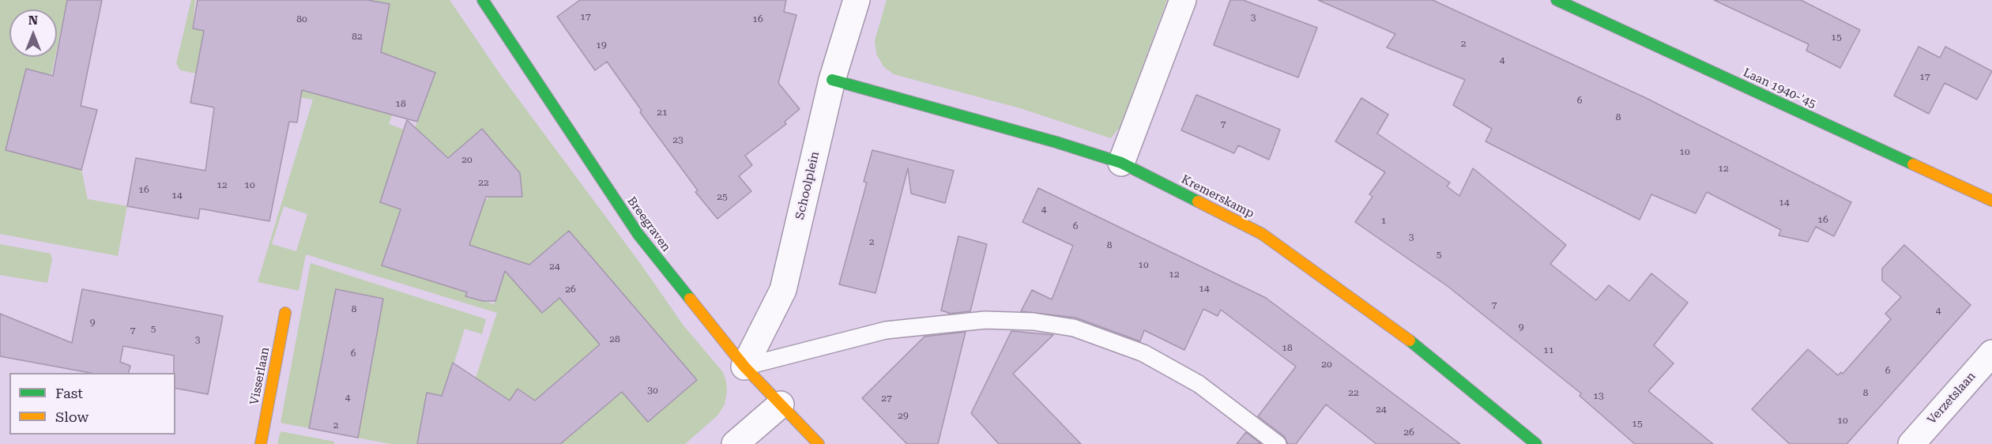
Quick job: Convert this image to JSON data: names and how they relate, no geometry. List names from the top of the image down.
{
  "streets": {
    "street": [
      "Laan 1940-'45",
      "Schoolplein",
      "Kremerskamp",
      "Breegraven",
      "Visserlaan",
      "Verzetslaan"
    ]
  },
  "crossings": [
    ["Schoolplein", "Kremerskamp"],
    ["Schoolplein", "Breegraven"]
  ],
  "house_numbers": [
    "17",
    "3",
    "80",
    "16",
    "82",
    "15",
    "2",
    "19",
    "4",
    "17",
    "6",
    "18",
    "21",
    "8",
    "7",
    "23",
    "10",
    "20",
    "12",
    "22",
    "12",
    "10",
    "16",
    "14",
    "25",
    "14",
    "4",
    "16",
    "1",
    "6",
    "3",
    "2",
    "8",
    "5",
    "10",
    "24",
    "12",
    "14",
    "26",
    "7",
    "8",
    "4",
    "9",
    "9",
    "5",
    "7",
    "28",
    "3",
    "18",
    "11",
    "6",
    "20",
    "6",
    "30",
    "22",
    "8",
    "13",
    "4",
    "27",
    "24",
    "29",
    "10",
    "15",
    "2",
    "26"
  ],
  "legend": ["Fast", "Slow"],
  "north": "top"
}
